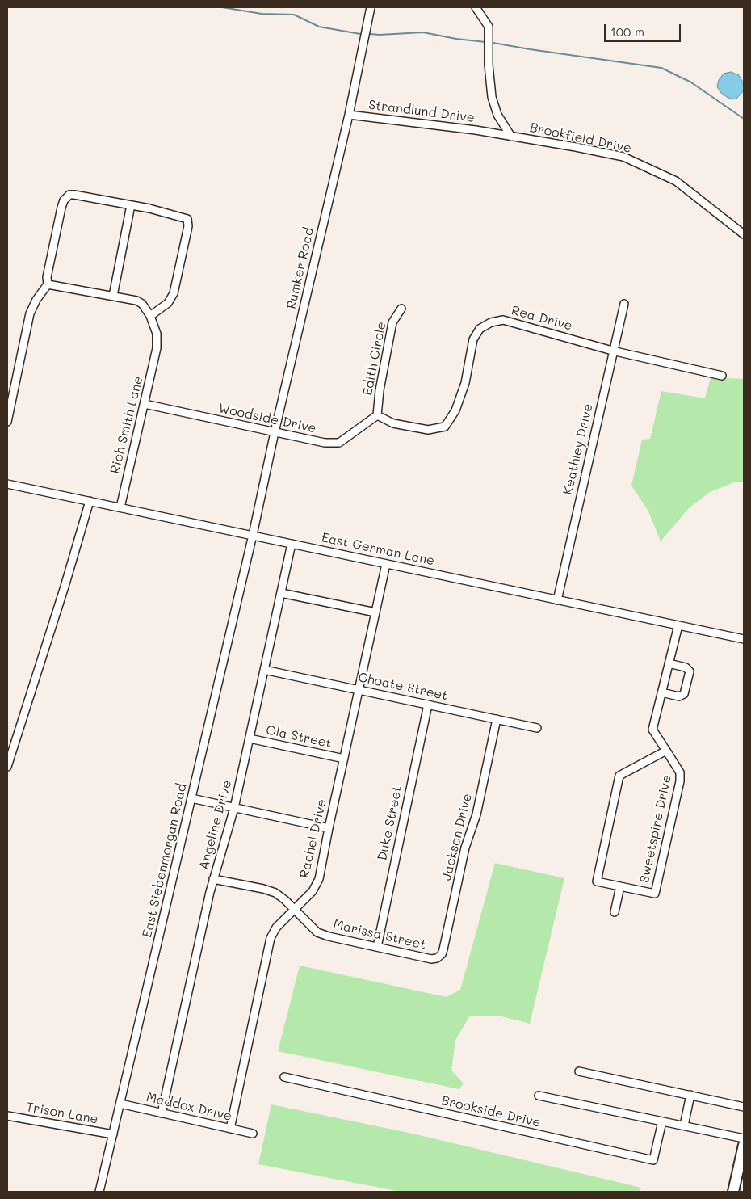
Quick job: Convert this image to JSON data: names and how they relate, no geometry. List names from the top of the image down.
{
  "streets": {
    "street": [
      "Strandlund Drive",
      "Brookfield Drive",
      "Rumker Road",
      "Rea Drive",
      "Edith Circle",
      "Woodside Drive",
      "Rich Smith Lane",
      "Keathley Drive",
      "East German Lane",
      "Choate Street",
      "Ola Street",
      "Duke Street",
      "Angeline Drive",
      "Sweetspire Drive",
      "Jackson Drive",
      "Rachel Drive",
      "East Siebenmorgan Road",
      "Marissa Street",
      "Maddox Drive",
      "Brookside Drive",
      "Trison Lane"
    ]
  },
  "crossings": [
    ["Strandlund Drive", "Brookfield Drive"],
    ["Strandlund Drive", "Rumker Road"],
    ["Rumker Road", "Woodside Drive"],
    ["Rumker Road", "East German Lane"],
    ["Rumker Road", "East Siebenmorgan Road"],
    ["Rea Drive", "Edith Circle"],
    ["Rea Drive", "Woodside Drive"],
    ["Rea Drive", "Keathley Drive"],
    ["Edith Circle", "Woodside Drive"],
    ["Woodside Drive", "Rich Smith Lane"],
    ["Rich Smith Lane", "East German Lane"],
    ["Keathley Drive", "East German Lane"],
    ["East German Lane", "Angeline Drive"],
    ["East German Lane", "Rachel Drive"],
    ["East German Lane", "East Siebenmorgan Road"],
    ["Choate Street", "Duke Street"],
    ["Choate Street", "Angeline Drive"],
    ["Choate Street", "Jackson Drive"],
    ["Choate Street", "Rachel Drive"],
    ["Ola Street", "Angeline Drive"],
    ["Ola Street", "Rachel Drive"],
    ["Duke Street", "Marissa Street"],
    ["Angeline Drive", "Marissa Street"],
    ["Angeline Drive", "Maddox Drive"],
    ["Jackson Drive", "Marissa Street"],
    ["Rachel Drive", "Marissa Street"],
    ["Rachel Drive", "Maddox Drive"],
    ["East Siebenmorgan Road", "Maddox Drive"],
    ["East Siebenmorgan Road", "Trison Lane"]
  ],
  "scale_bar": "100 m"
}
